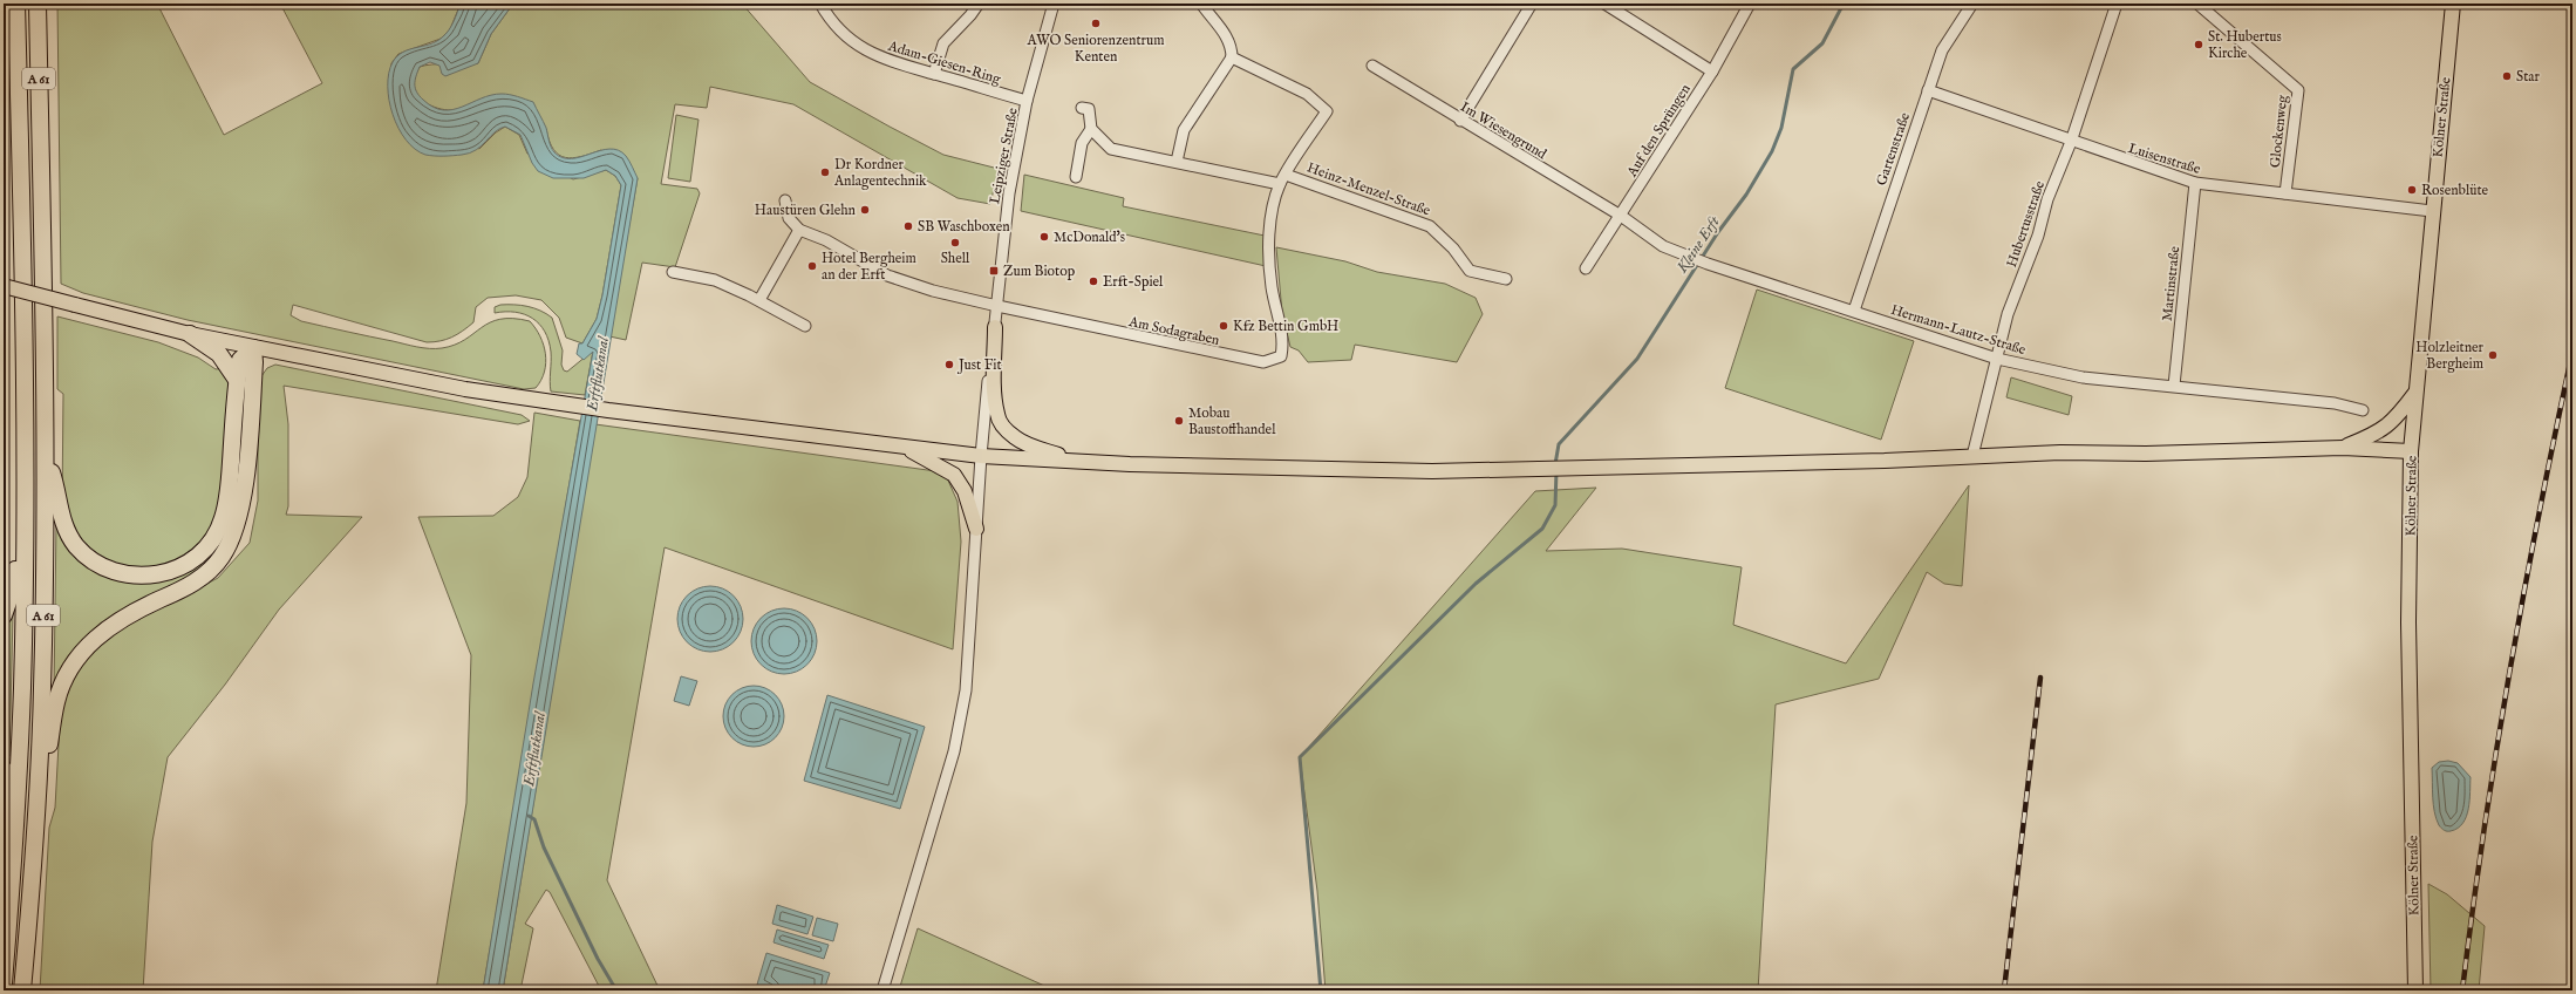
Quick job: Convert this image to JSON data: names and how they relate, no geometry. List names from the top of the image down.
{
  "streets": {
    "highway": ["A 61"],
    "main road": ["Kölner Straße"],
    "street": [
      "Adam-Giesen-Ring",
      "Im Wiesengrund",
      "Auf den Sprüngen",
      "Glockenweg",
      "Gartenstraße",
      "Leipziger Straße",
      "Luisenstraße",
      "Heinz-Menzel-Straße",
      "Hubertusstraße",
      "Martinstraße",
      "Hermann-Lautz-Straße",
      "Am Sodagraben"
    ]
  },
  "crossings": [
    ["Adam-Giesen-Ring", "Leipziger Straße"],
    ["Kölner Straße", "Luisenstraße"],
    ["Im Wiesengrund", "Auf den Sprüngen"],
    ["Im Wiesengrund", "Hermann-Lautz-Straße"],
    ["Auf den Sprüngen", "Hermann-Lautz-Straße"],
    ["Glockenweg", "Luisenstraße"],
    ["Gartenstraße", "Luisenstraße"],
    ["Gartenstraße", "Hermann-Lautz-Straße"],
    ["Leipziger Straße", "Am Sodagraben"],
    ["Luisenstraße", "Hubertusstraße"],
    ["Luisenstraße", "Martinstraße"],
    ["Heinz-Menzel-Straße", "Am Sodagraben"],
    ["Hubertusstraße", "Hermann-Lautz-Straße"],
    ["Martinstraße", "Hermann-Lautz-Straße"]
  ],
  "water": ["Kleine Erft", "Erftflutkanal"],
  "places": {
    "other": [
      "AWO Seniorenzentrum Kenten",
      "St. Hubertus Kirche",
      "Star",
      "Dr Kordner Anlagentechnik",
      "Rosenblüte",
      "Haustüren Glehn",
      "SB Waschboxen",
      "McDonald's",
      "Shell",
      "Hotel Bergheim an der Erft",
      "Erft-Spiel",
      "Kfz Bettin GmbH",
      "Holzleitner Bergheim",
      "Just Fit",
      "Mobau Baustoffhandel"
    ],
    "transit": ["Zum Biotop"]
  }
}
